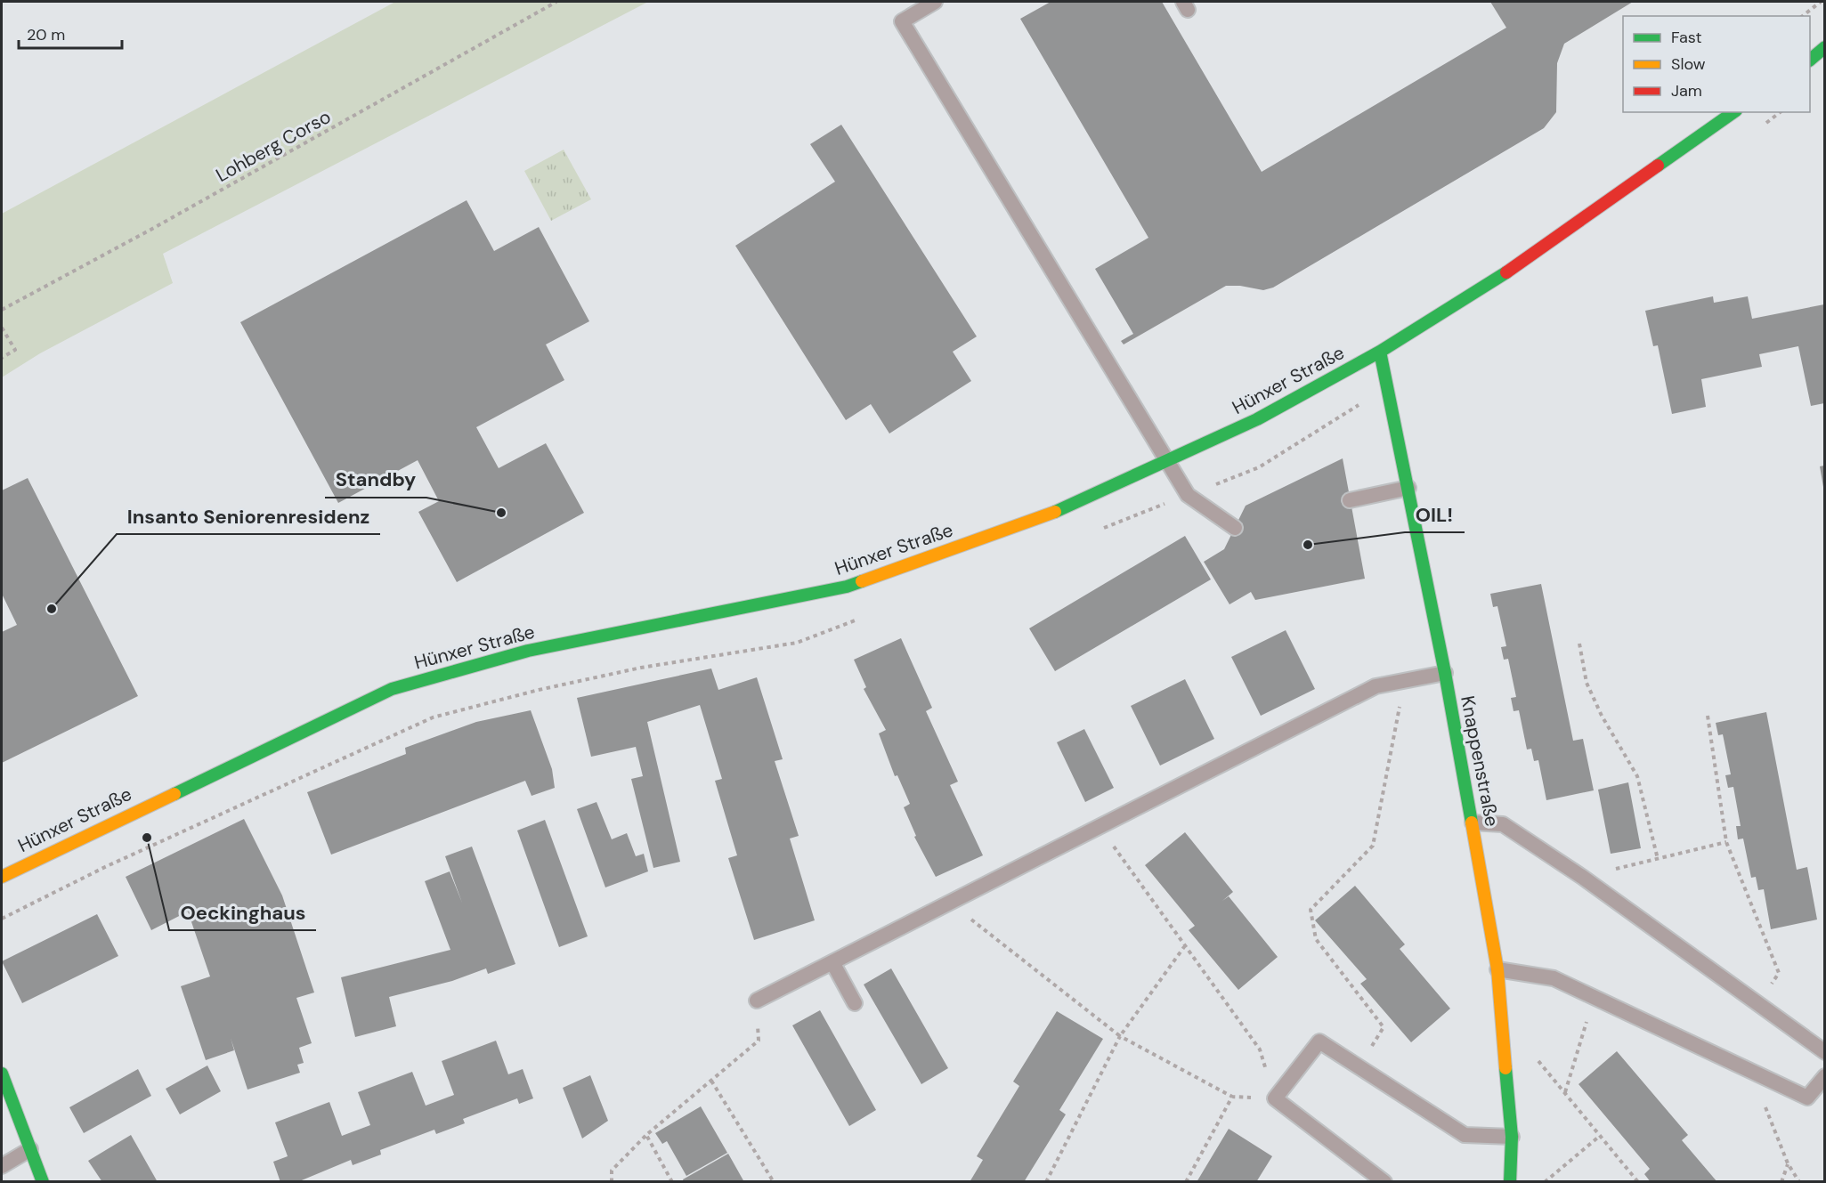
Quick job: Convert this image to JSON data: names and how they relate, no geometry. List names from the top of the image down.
{
  "streets": {
    "main road": ["Hünxer Straße", "Knappenstraße"],
    "path": ["Lohberg Corso"]
  },
  "crossings": [
    ["Hünxer Straße", "Knappenstraße"]
  ],
  "places": [
    "Standby",
    "OIL!",
    "Insanto Seniorenresidenz",
    "Oeckinghaus"
  ],
  "legend": ["Fast", "Slow", "Jam"],
  "scale_bar": "20 m"
}
